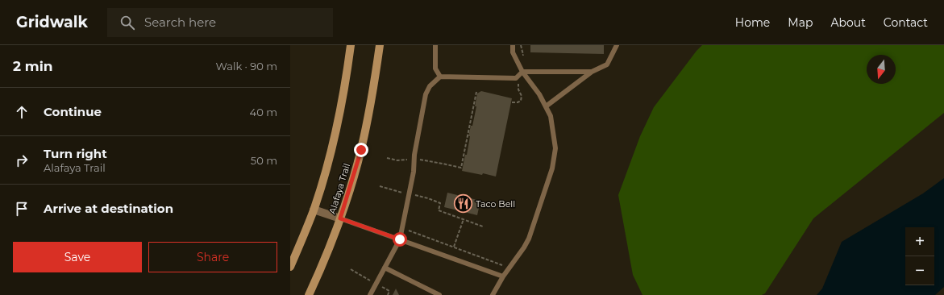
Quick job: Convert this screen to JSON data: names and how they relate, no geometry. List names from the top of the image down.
{
  "streets": {
    "main road": ["Alafaya Trail"]
  },
  "places": {
    "restaurant": ["Taco Bell"]
  },
  "north": "bottom",
  "page": {
    "header": "Gridwalk",
    "search": "Search here",
    "nav": [
      "Home",
      "Map",
      "About",
      "Contact"
    ],
    "heading": ["2 min", "Walk · 90 m"],
    "list": [
      ["Continue", "40 m"],
      ["Turn right", "Alafaya Trail", "50 m"],
      "Arrive at destination"
    ],
    "map_buttons": ["+", "−"],
    "buttons": ["Save", "Share"]
  }
}
